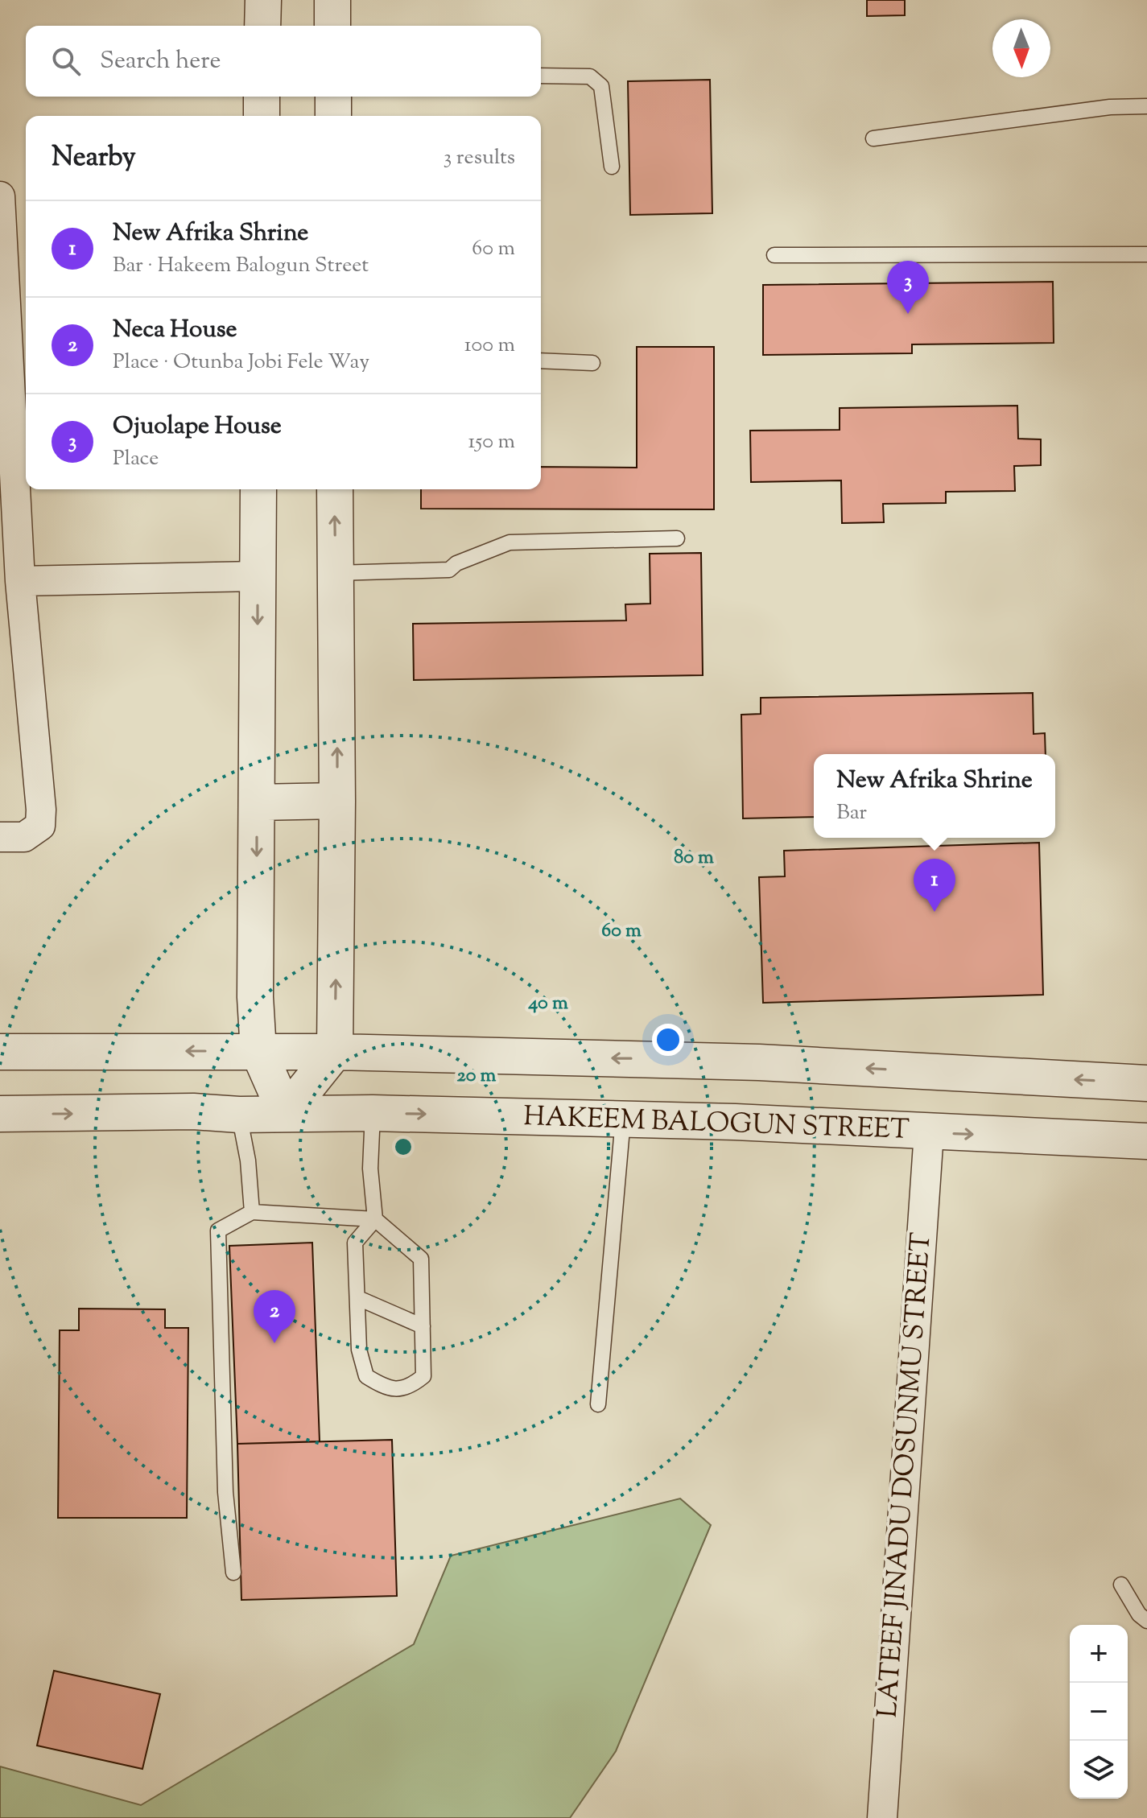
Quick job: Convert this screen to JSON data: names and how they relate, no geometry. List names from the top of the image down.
{
  "streets": {
    "street": ["HAKEEM BALOGUN STREET", "LATEEF JINADU DOSUNMU STREET"]
  },
  "crossings": [
    ["HAKEEM BALOGUN STREET", "LATEEF JINADU DOSUNMU STREET"]
  ],
  "north": "bottom",
  "page": {
    "search": "Search here",
    "heading": ["Nearby", "3 results"],
    "list": [
      {
        "mark": "1",
        "name": "New Afrika Shrine",
        "note": "Bar · Hakeem Balogun Street",
        "value": "60 m"
      },
      {
        "mark": "2",
        "name": "Neca House",
        "note": "Place · Otunba Jobi Fele Way",
        "value": "100 m"
      },
      {
        "mark": "3",
        "name": "Ojuolape House",
        "note": "Place",
        "value": "150 m"
      }
    ],
    "pins": ["3", "1", "2"],
    "popup": ["New Afrika Shrine", "Bar"],
    "map_buttons": ["+", "−"]
  },
  "rings": [
    "80 m",
    "60 m",
    "40 m",
    "20 m"
  ]
}
